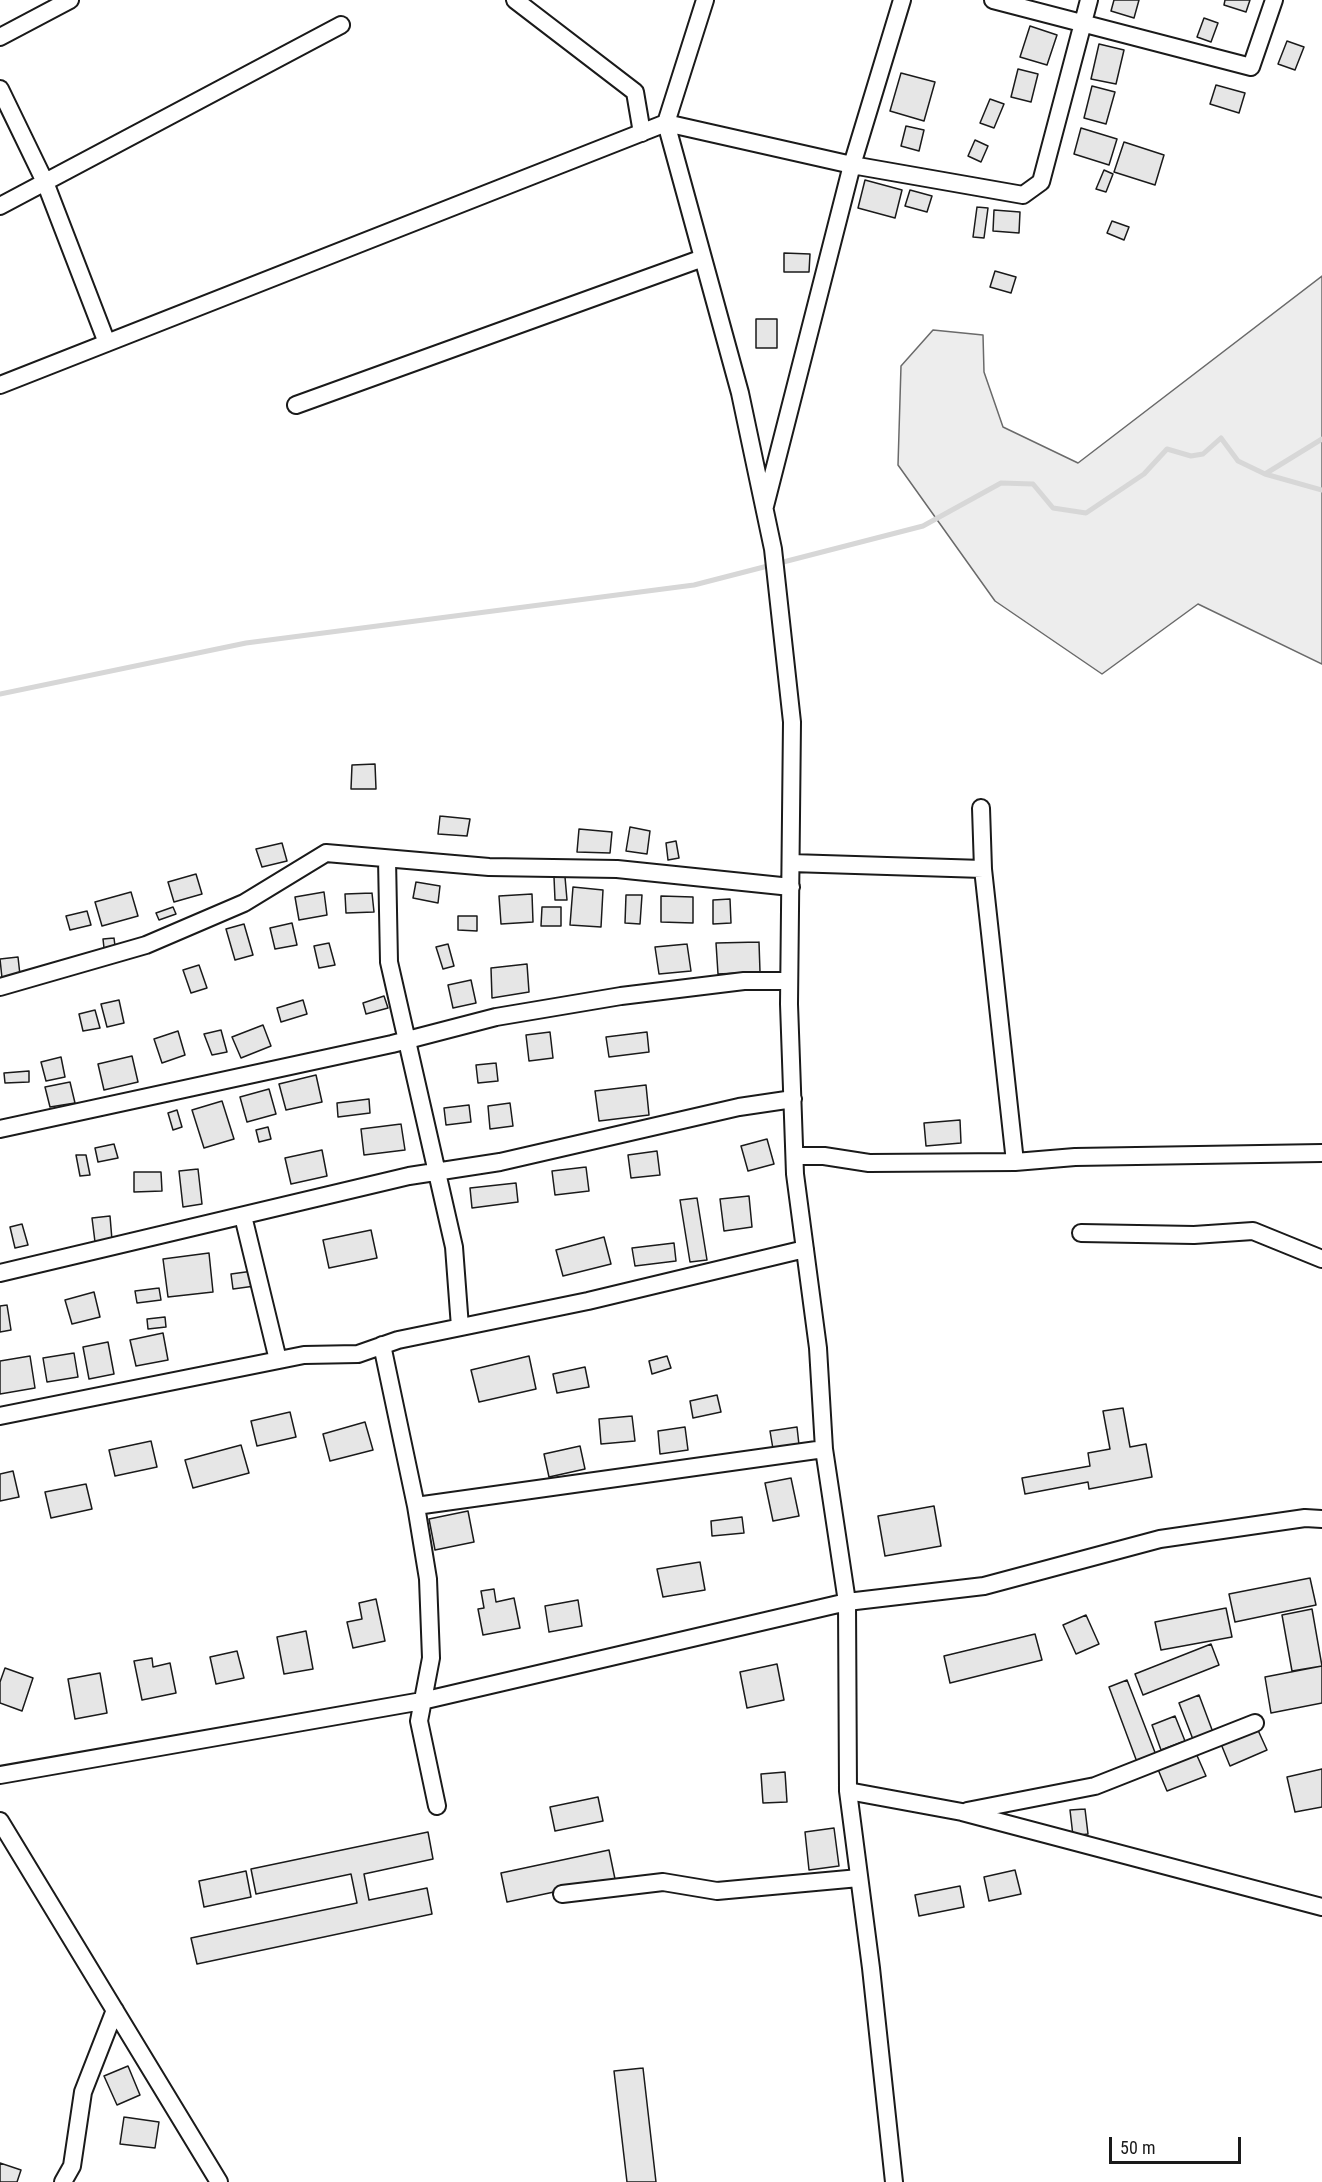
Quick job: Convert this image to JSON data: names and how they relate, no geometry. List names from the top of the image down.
{
  "scale_bar": "50 m"
}
